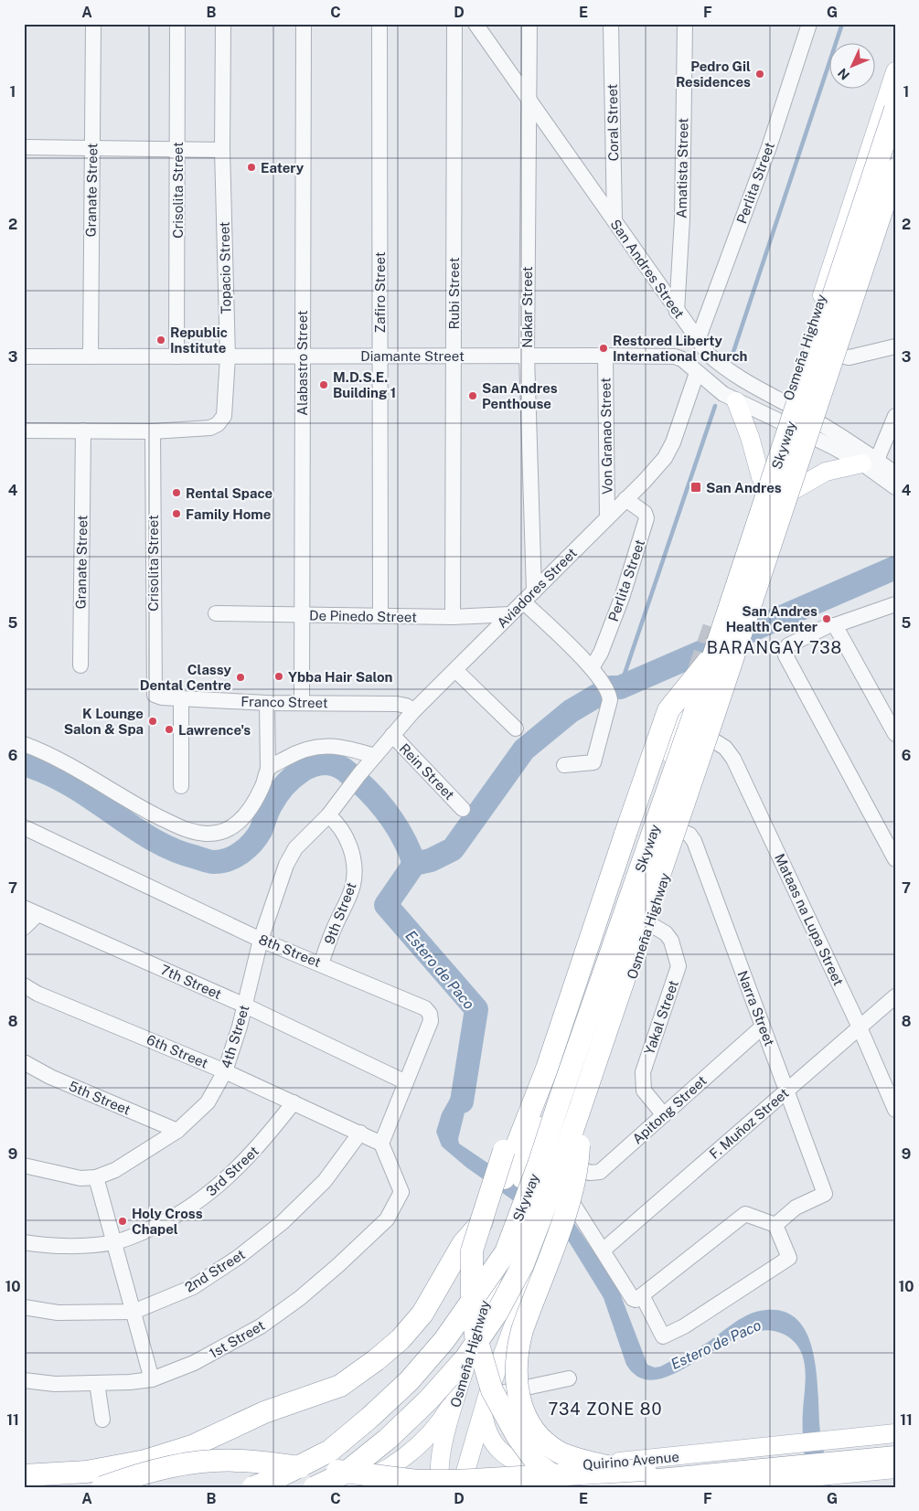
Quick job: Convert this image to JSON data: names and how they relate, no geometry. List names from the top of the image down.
{
  "streets": {
    "highway": ["Skyway"],
    "main road": ["Osmeña Highway", "Quirino Avenue"],
    "street": [
      "Coral Street",
      "Amatista Street",
      "Perlita Street",
      "Granate Street",
      "Crisolita Street",
      "Topacio Street",
      "San Andres Street",
      "Zafiro Street",
      "Rubi Street",
      "Nakar Street",
      "Diamante Street",
      "Alabastro Street",
      "Von Granao Street",
      "Aviadores Street",
      "De Pinedo Street",
      "Franco Street",
      "Rein Street",
      "9th Street",
      "Mataas na Lupa Street",
      "8th Street",
      "7th Street",
      "Narra Street",
      "Yakal Street",
      "4th Street",
      "6th Street",
      "5th Street",
      "Apitong Street",
      "F. Muñoz Street",
      "3rd Street",
      "2nd Street",
      "1st Street"
    ]
  },
  "crossings": [
    ["Coral Street", "San Andres Street"],
    ["Amatista Street", "San Andres Street"],
    ["Perlita Street", "San Andres Street"],
    ["Perlita Street", "Aviadores Street"],
    ["Granate Street", "Topacio Street"],
    ["Granate Street", "Diamante Street"],
    ["Crisolita Street", "Topacio Street"],
    ["Crisolita Street", "Diamante Street"],
    ["Crisolita Street", "Franco Street"],
    ["Topacio Street", "Diamante Street"],
    ["San Andres Street", "Nakar Street"],
    ["San Andres Street", "Osmeña Highway"],
    ["San Andres Street", "Diamante Street"],
    ["Zafiro Street", "Diamante Street"],
    ["Zafiro Street", "De Pinedo Street"],
    ["Rubi Street", "Diamante Street"],
    ["Rubi Street", "De Pinedo Street"],
    ["Nakar Street", "Diamante Street"],
    ["Nakar Street", "Aviadores Street"],
    ["Osmeña Highway", "Diamante Street"],
    ["Osmeña Highway", "Mataas na Lupa Street"],
    ["Osmeña Highway", "Narra Street"],
    ["Osmeña Highway", "Yakal Street"],
    ["Osmeña Highway", "Apitong Street"],
    ["Osmeña Highway", "Quirino Avenue"],
    ["Diamante Street", "Alabastro Street"],
    ["Diamante Street", "Von Granao Street"],
    ["Diamante Street", "Aviadores Street"],
    ["Alabastro Street", "De Pinedo Street"],
    ["Alabastro Street", "Franco Street"],
    ["Von Granao Street", "Aviadores Street"],
    ["Aviadores Street", "De Pinedo Street"],
    ["Aviadores Street", "Franco Street"],
    ["Aviadores Street", "Rein Street"],
    ["Aviadores Street", "4th Street"],
    ["9th Street", "8th Street"],
    ["9th Street", "4th Street"],
    ["Mataas na Lupa Street", "F. Muñoz Street"],
    ["8th Street", "7th Street"],
    ["8th Street", "4th Street"],
    ["8th Street", "6th Street"],
    ["8th Street", "1st Street"],
    ["7th Street", "4th Street"],
    ["Narra Street", "Apitong Street"],
    ["Narra Street", "F. Muñoz Street"],
    ["Yakal Street", "Apitong Street"],
    ["4th Street", "6th Street"],
    ["4th Street", "5th Street"],
    ["6th Street", "3rd Street"],
    ["6th Street", "2nd Street"],
    ["6th Street", "1st Street"]
  ],
  "districts": ["BARANGAY 738", "734 ZONE 80"],
  "water": ["Estero de Paco"],
  "places": {
    "other": [
      "Pedro Gil Residences",
      "Eatery",
      "Republic Institute",
      "Restored Liberty International Church",
      "M.D.S.E. Building 1",
      "San Andres Penthouse",
      "Rental Space",
      "Family Home",
      "San Andres Health Center",
      "Ybba Hair Salon",
      "Classy Dental Centre",
      "K Lounge Salon & Spa",
      "Lawrence's",
      "Holy Cross Chapel"
    ],
    "transit": ["San Andres"]
  },
  "north": "bottom left",
  "grid": {
    "columns": [
      "A",
      "B",
      "C",
      "D",
      "E",
      "F",
      "G"
    ],
    "rows": [
      "1",
      "2",
      "3",
      "4",
      "5",
      "6",
      "7",
      "8",
      "9",
      "10",
      "11"
    ]
  }
}
